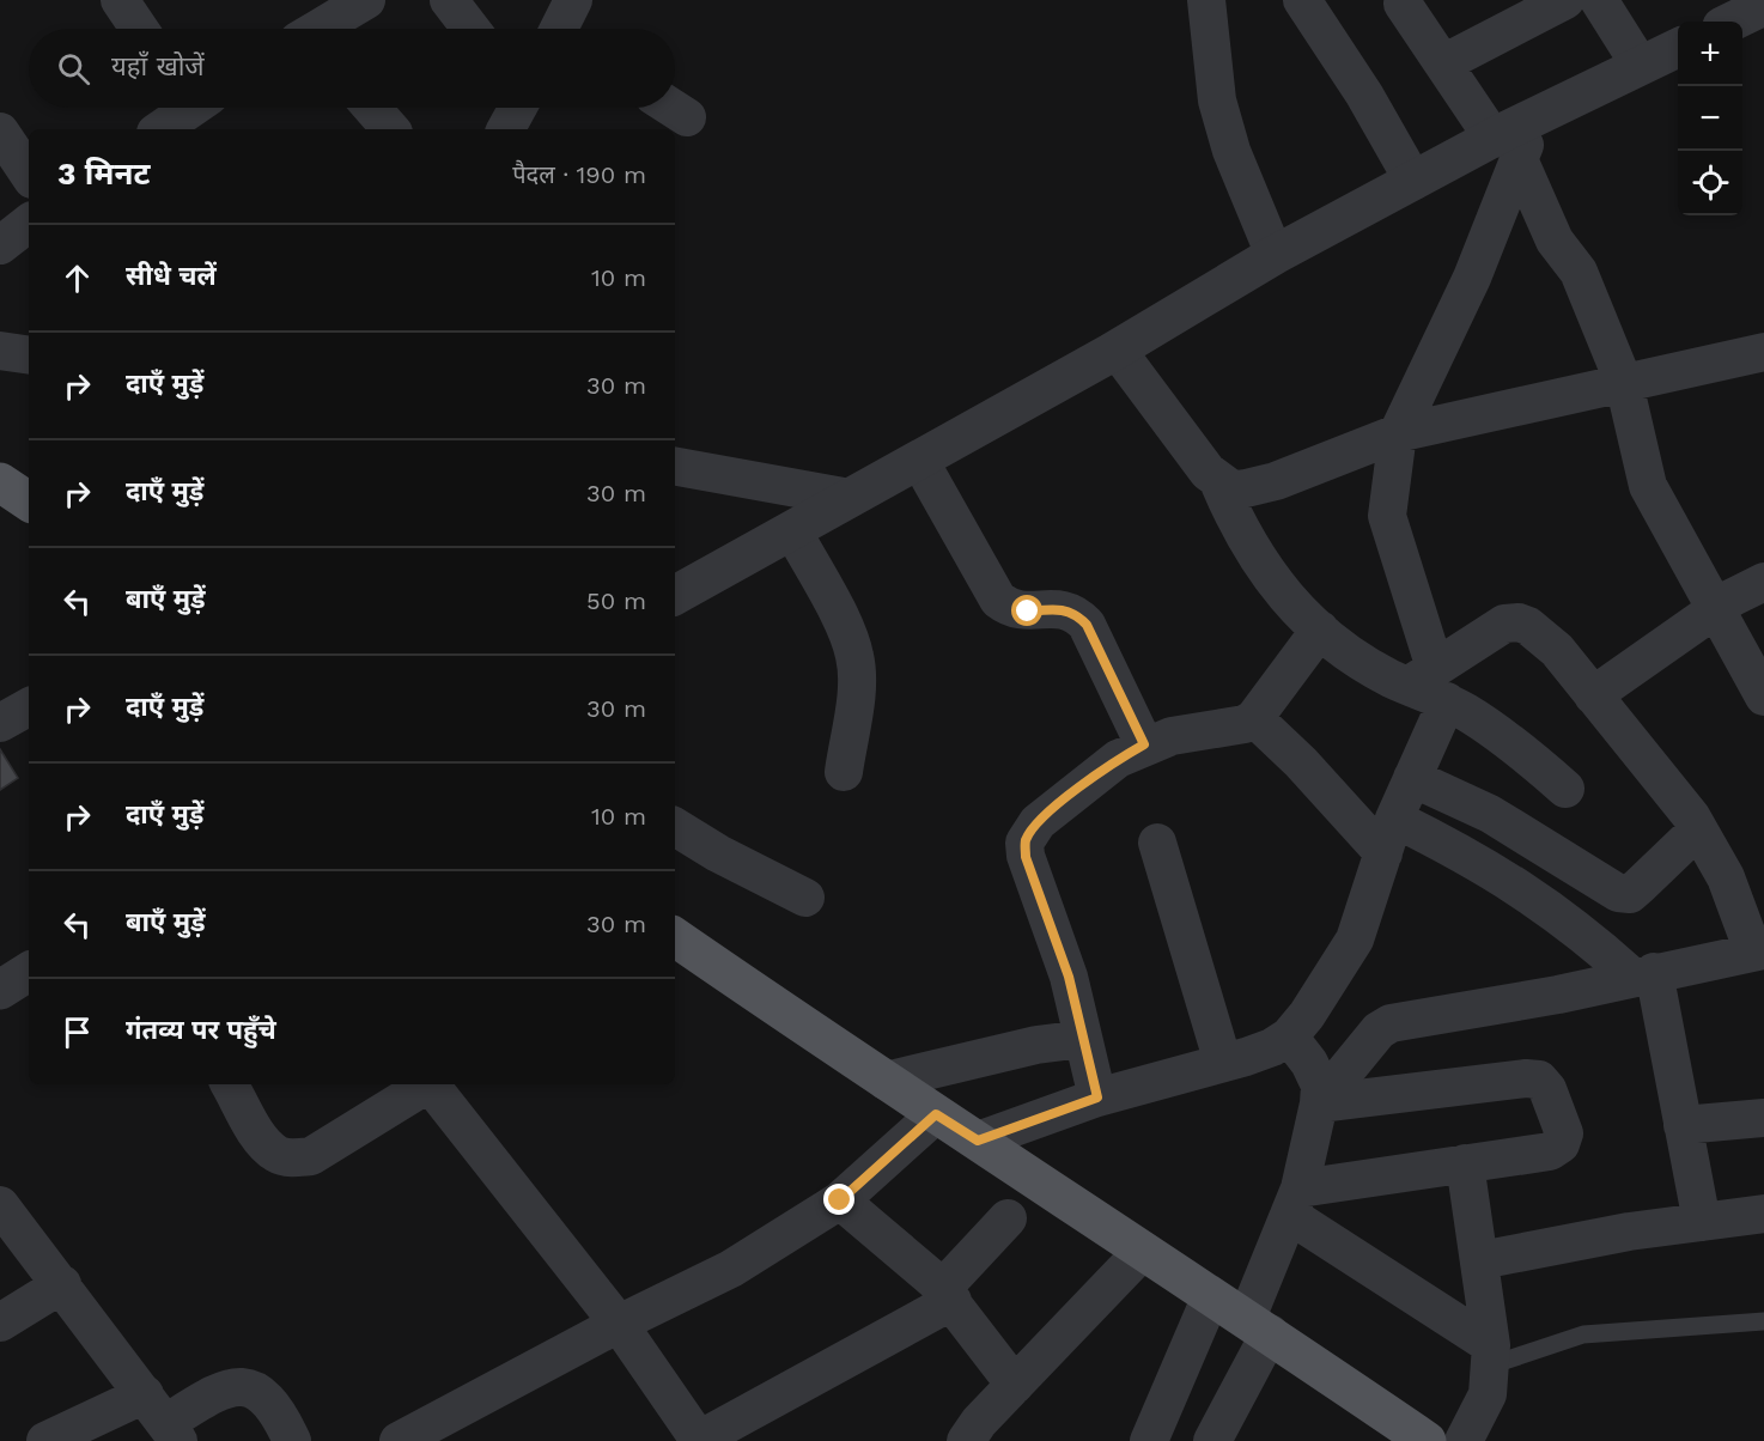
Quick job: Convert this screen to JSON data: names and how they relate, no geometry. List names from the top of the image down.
{
  "page": {
    "map_buttons": ["+", "−"],
    "search": "यहाँ खोजें",
    "heading": ["3 मिनट", "पैदल · 190 m"],
    "list": [
      ["सीधे चलें", "10 m"],
      ["दाएँ मुड़ें", "30 m"],
      ["दाएँ मुड़ें", "30 m"],
      ["बाएँ मुड़ें", "50 m"],
      ["दाएँ मुड़ें", "30 m"],
      ["दाएँ मुड़ें", "10 m"],
      ["बाएँ मुड़ें", "30 m"],
      "गंतव्य पर पहुँचे"
    ]
  }
}
